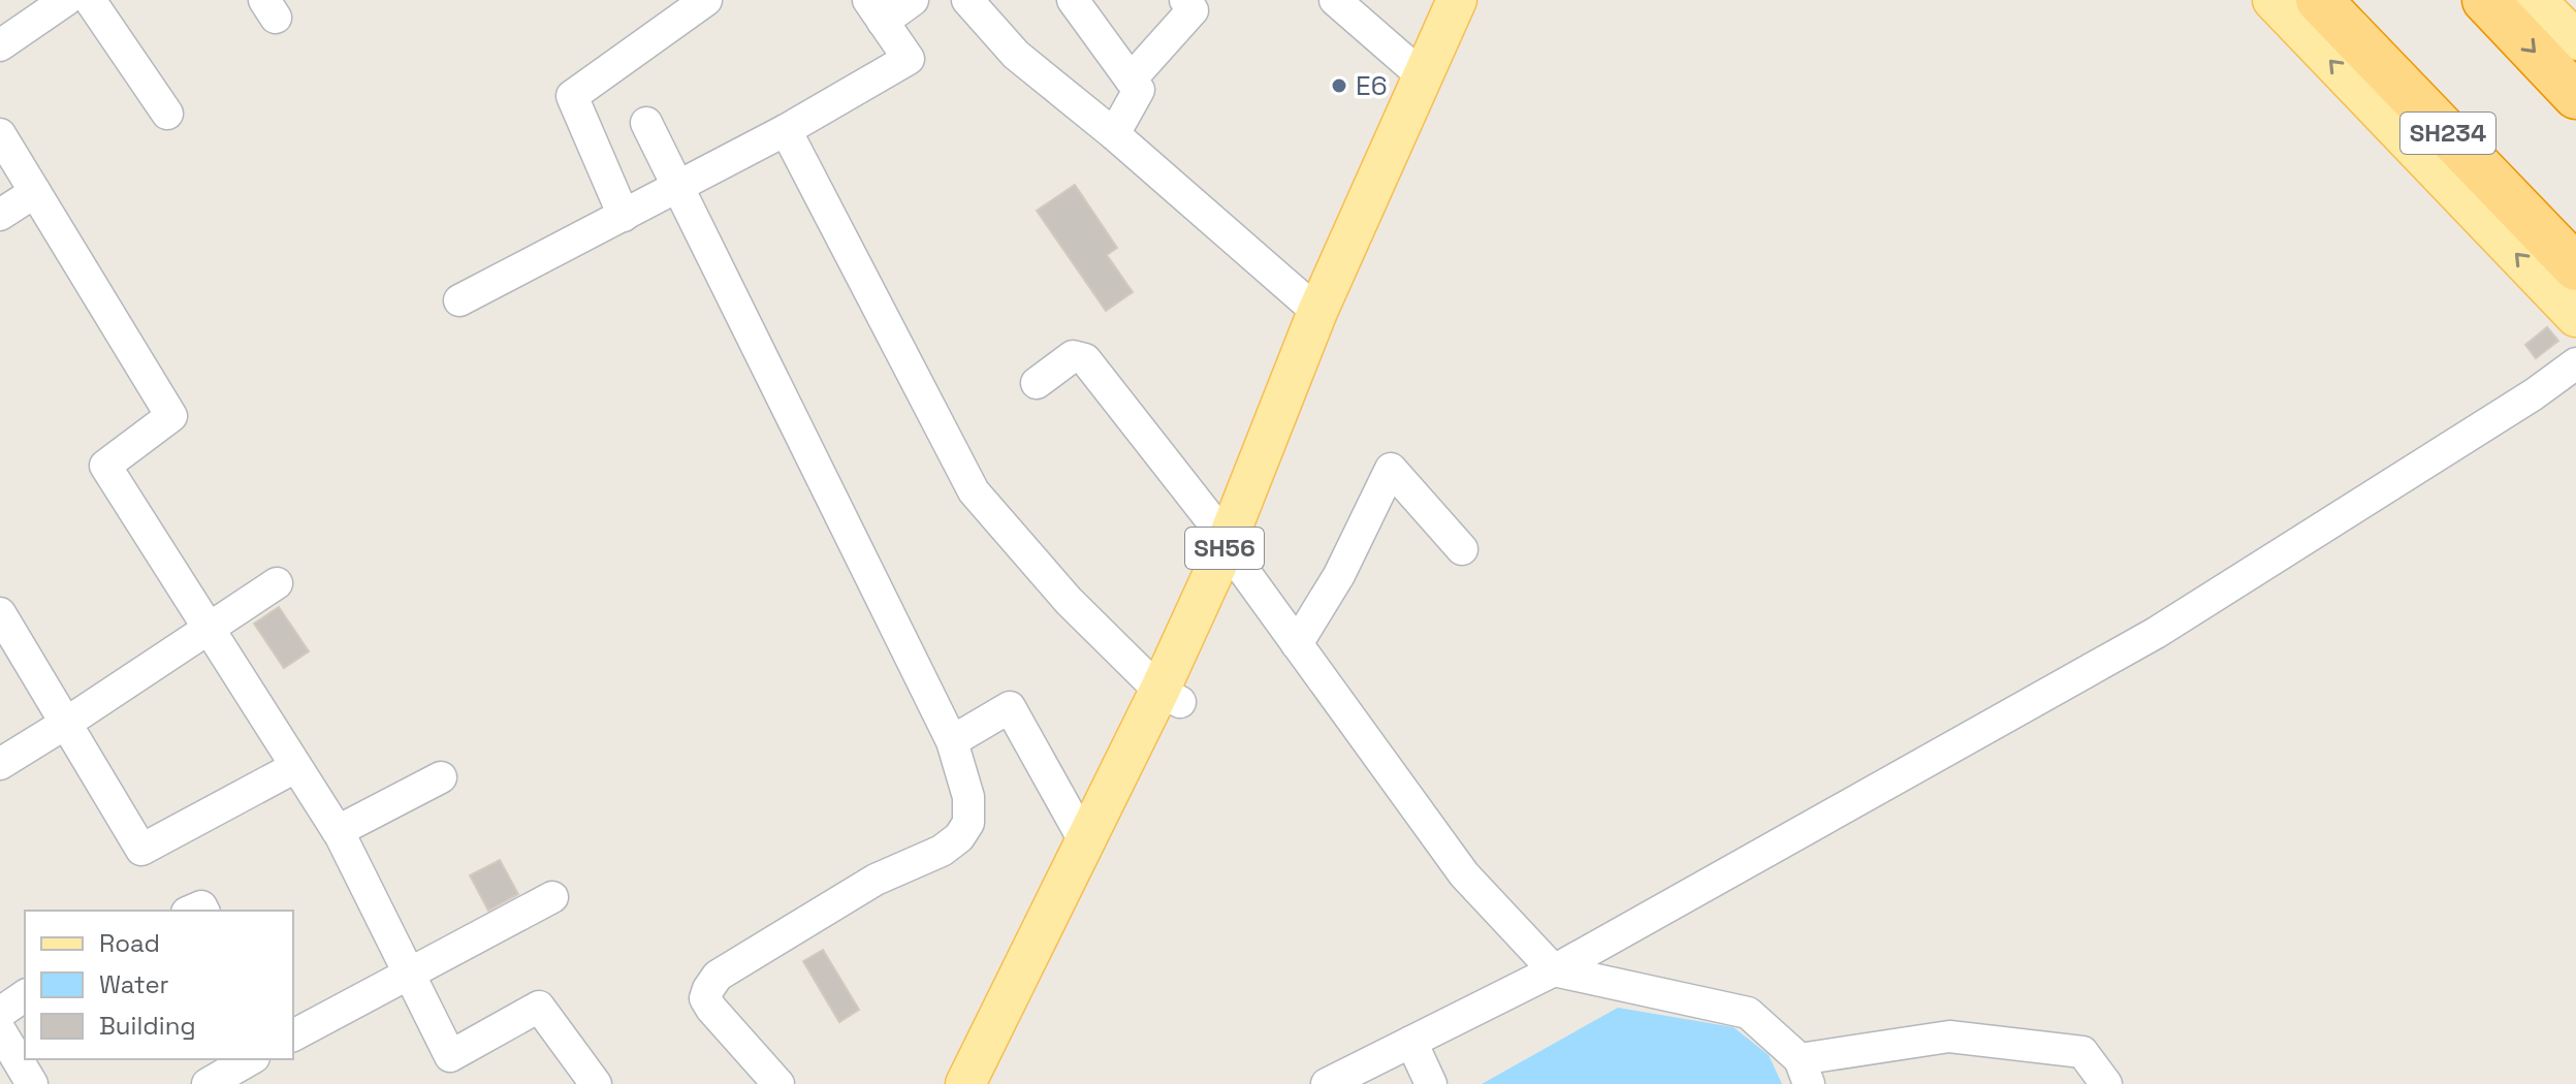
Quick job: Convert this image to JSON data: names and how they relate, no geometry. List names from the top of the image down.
{
  "streets": {
    "highway": ["SH234"],
    "main road": ["SH56"]
  },
  "places": ["E6"],
  "legend": ["Road", "Water", "Building"]
}
